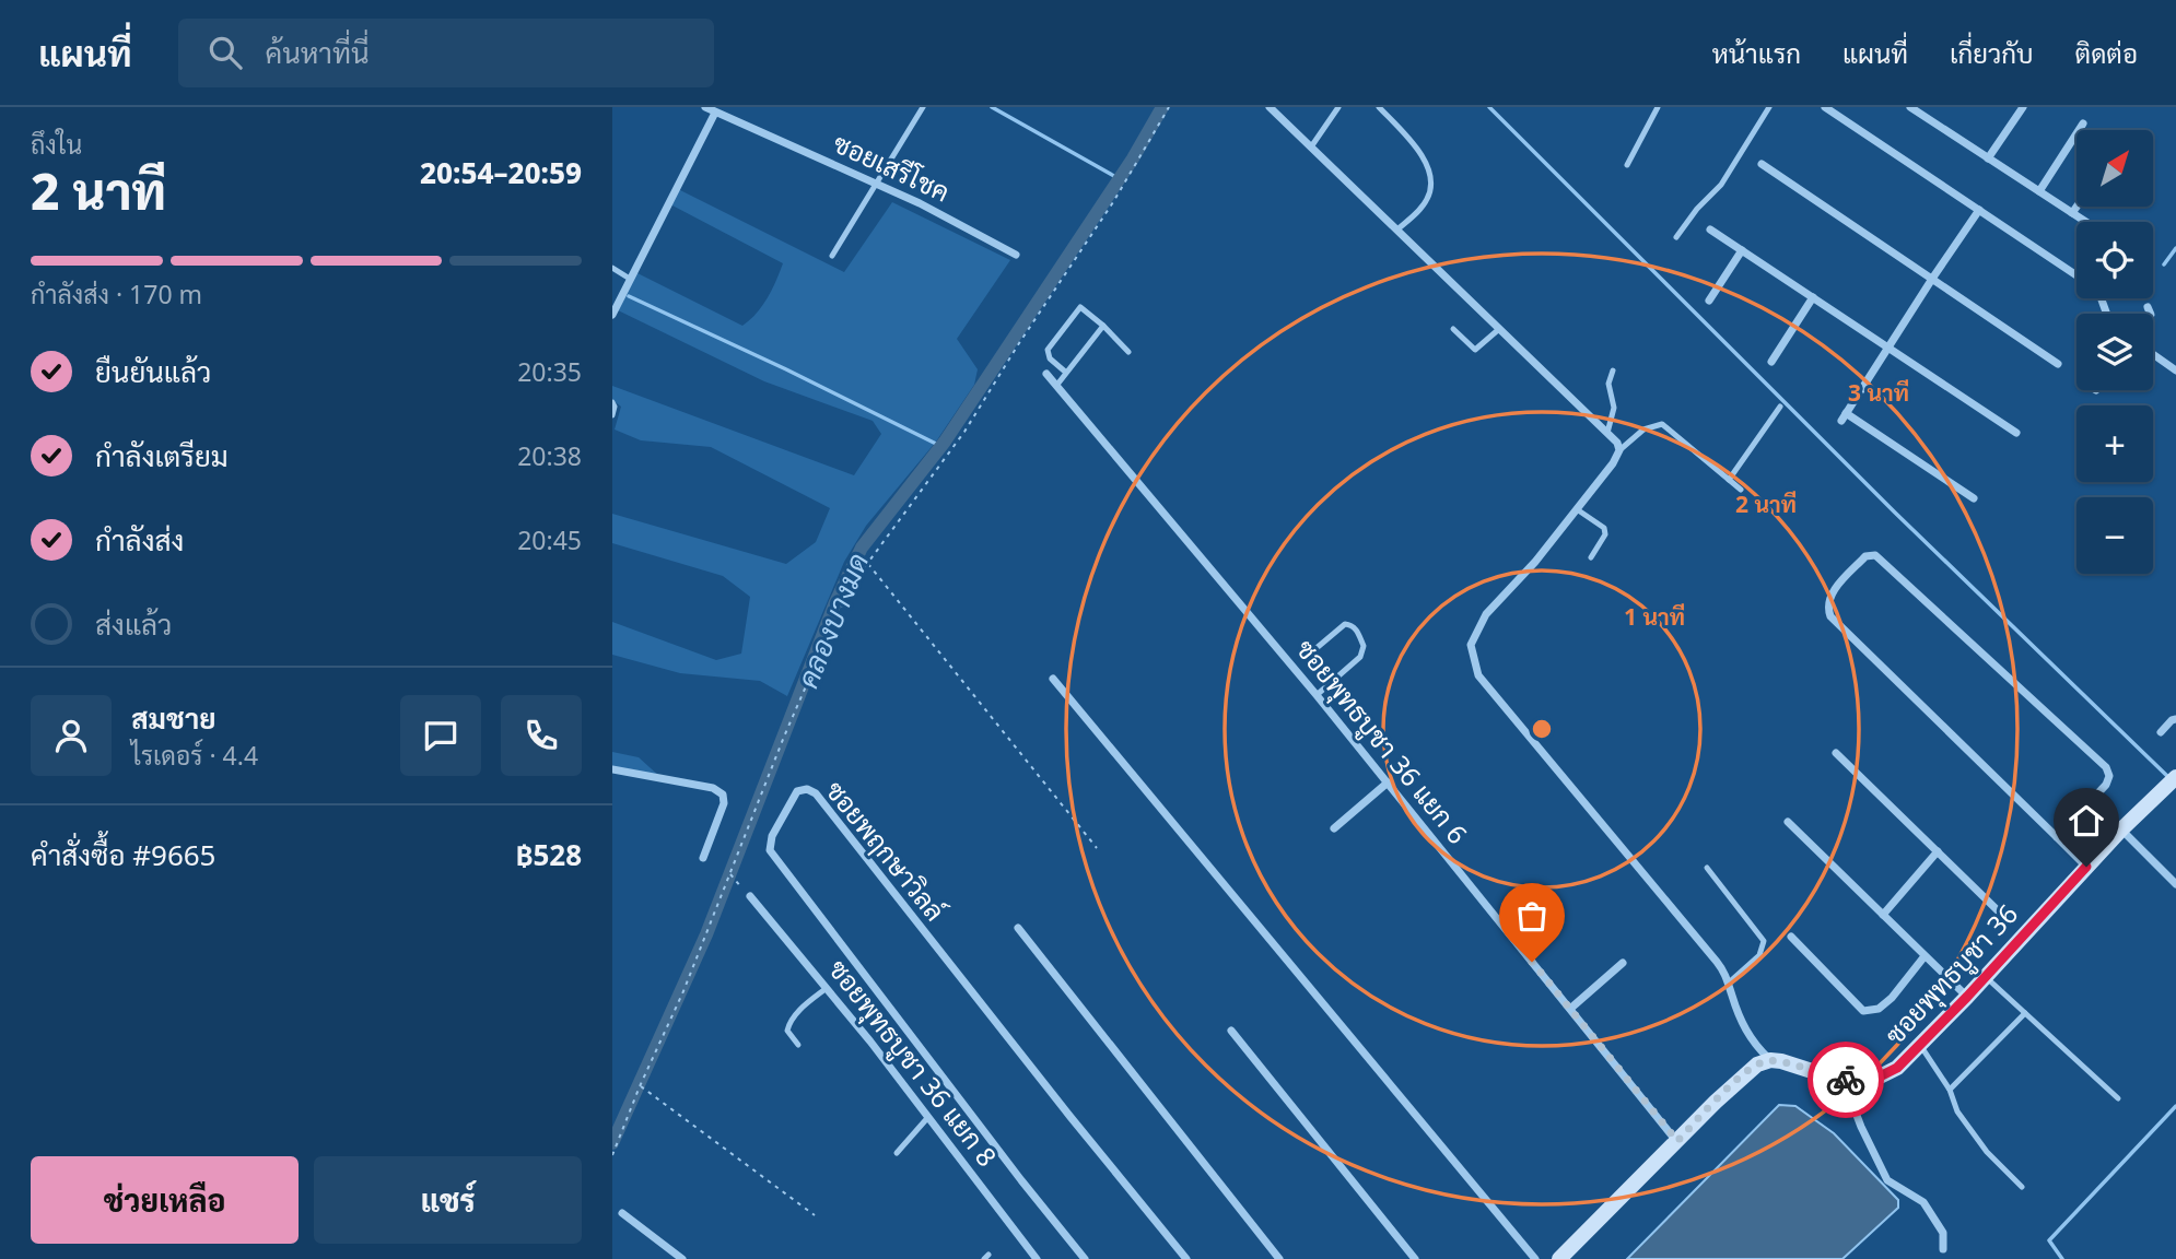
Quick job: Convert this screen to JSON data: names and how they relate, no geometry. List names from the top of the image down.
{
  "streets": {
    "street": [
      "ซอยเสรีโชค",
      "ซอยพุทธบูชา 36 แยก 6",
      "ซอยพฤกษาวิลล์",
      "ซอยพุทธบูชา 36",
      "ซอยพุทธบูชา 36 แยก 8"
    ]
  },
  "water": ["คลองบางมด"],
  "north": "top right",
  "page": {
    "header": "แผนที่",
    "search": "ค้นหาที่นี่",
    "nav": [
      "หน้าแรก",
      "แผนที่",
      "เกี่ยวกับ",
      "ติดต่อ"
    ],
    "heading": ["2 นาที", "ถึงใน", "20:54–20:59"],
    "panel": [
      "สมชาย",
      "ไรเดอร์ · 4.4",
      "คำสั่งซื้อ #9665",
      "฿528"
    ],
    "map_buttons": ["+", "−"],
    "bar": "กำลังส่ง · 170 m",
    "list": [
      ["ยืนยันแล้ว", "20:35"],
      ["กำลังเตรียม", "20:38"],
      ["กำลังส่ง", "20:45"],
      "ส่งแล้ว"
    ],
    "buttons": ["ช่วยเหลือ", "แชร์"]
  },
  "rings": ["3 นาที", "2 นาที", "1 นาที"]
}
